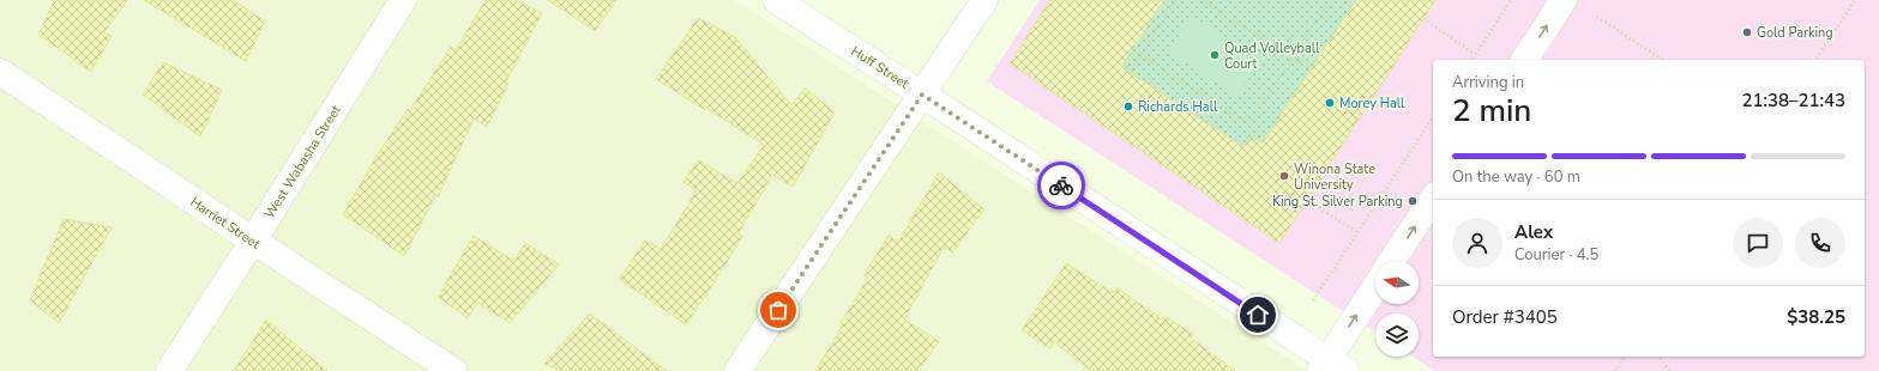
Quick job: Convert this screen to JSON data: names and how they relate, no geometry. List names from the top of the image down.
{
  "streets": {
    "street": ["Huff Street", "West Wabasha Street", "Harriet Street"]
  },
  "crossings": [
    ["West Wabasha Street", "Harriet Street"]
  ],
  "places": [
    "Gold Parking",
    "Quad Volleyball Court",
    "Morey Hall",
    "Richards Hall",
    "Winona State University",
    "King St. Silver Parking"
  ],
  "north": "left",
  "page": {
    "heading": ["2 min", "Arriving in", "21:38–21:43"],
    "panel": [
      "Alex",
      "Courier · 4.5",
      "Order #3405",
      "$38.25"
    ],
    "bar": "On the way · 60 m"
  }
}
